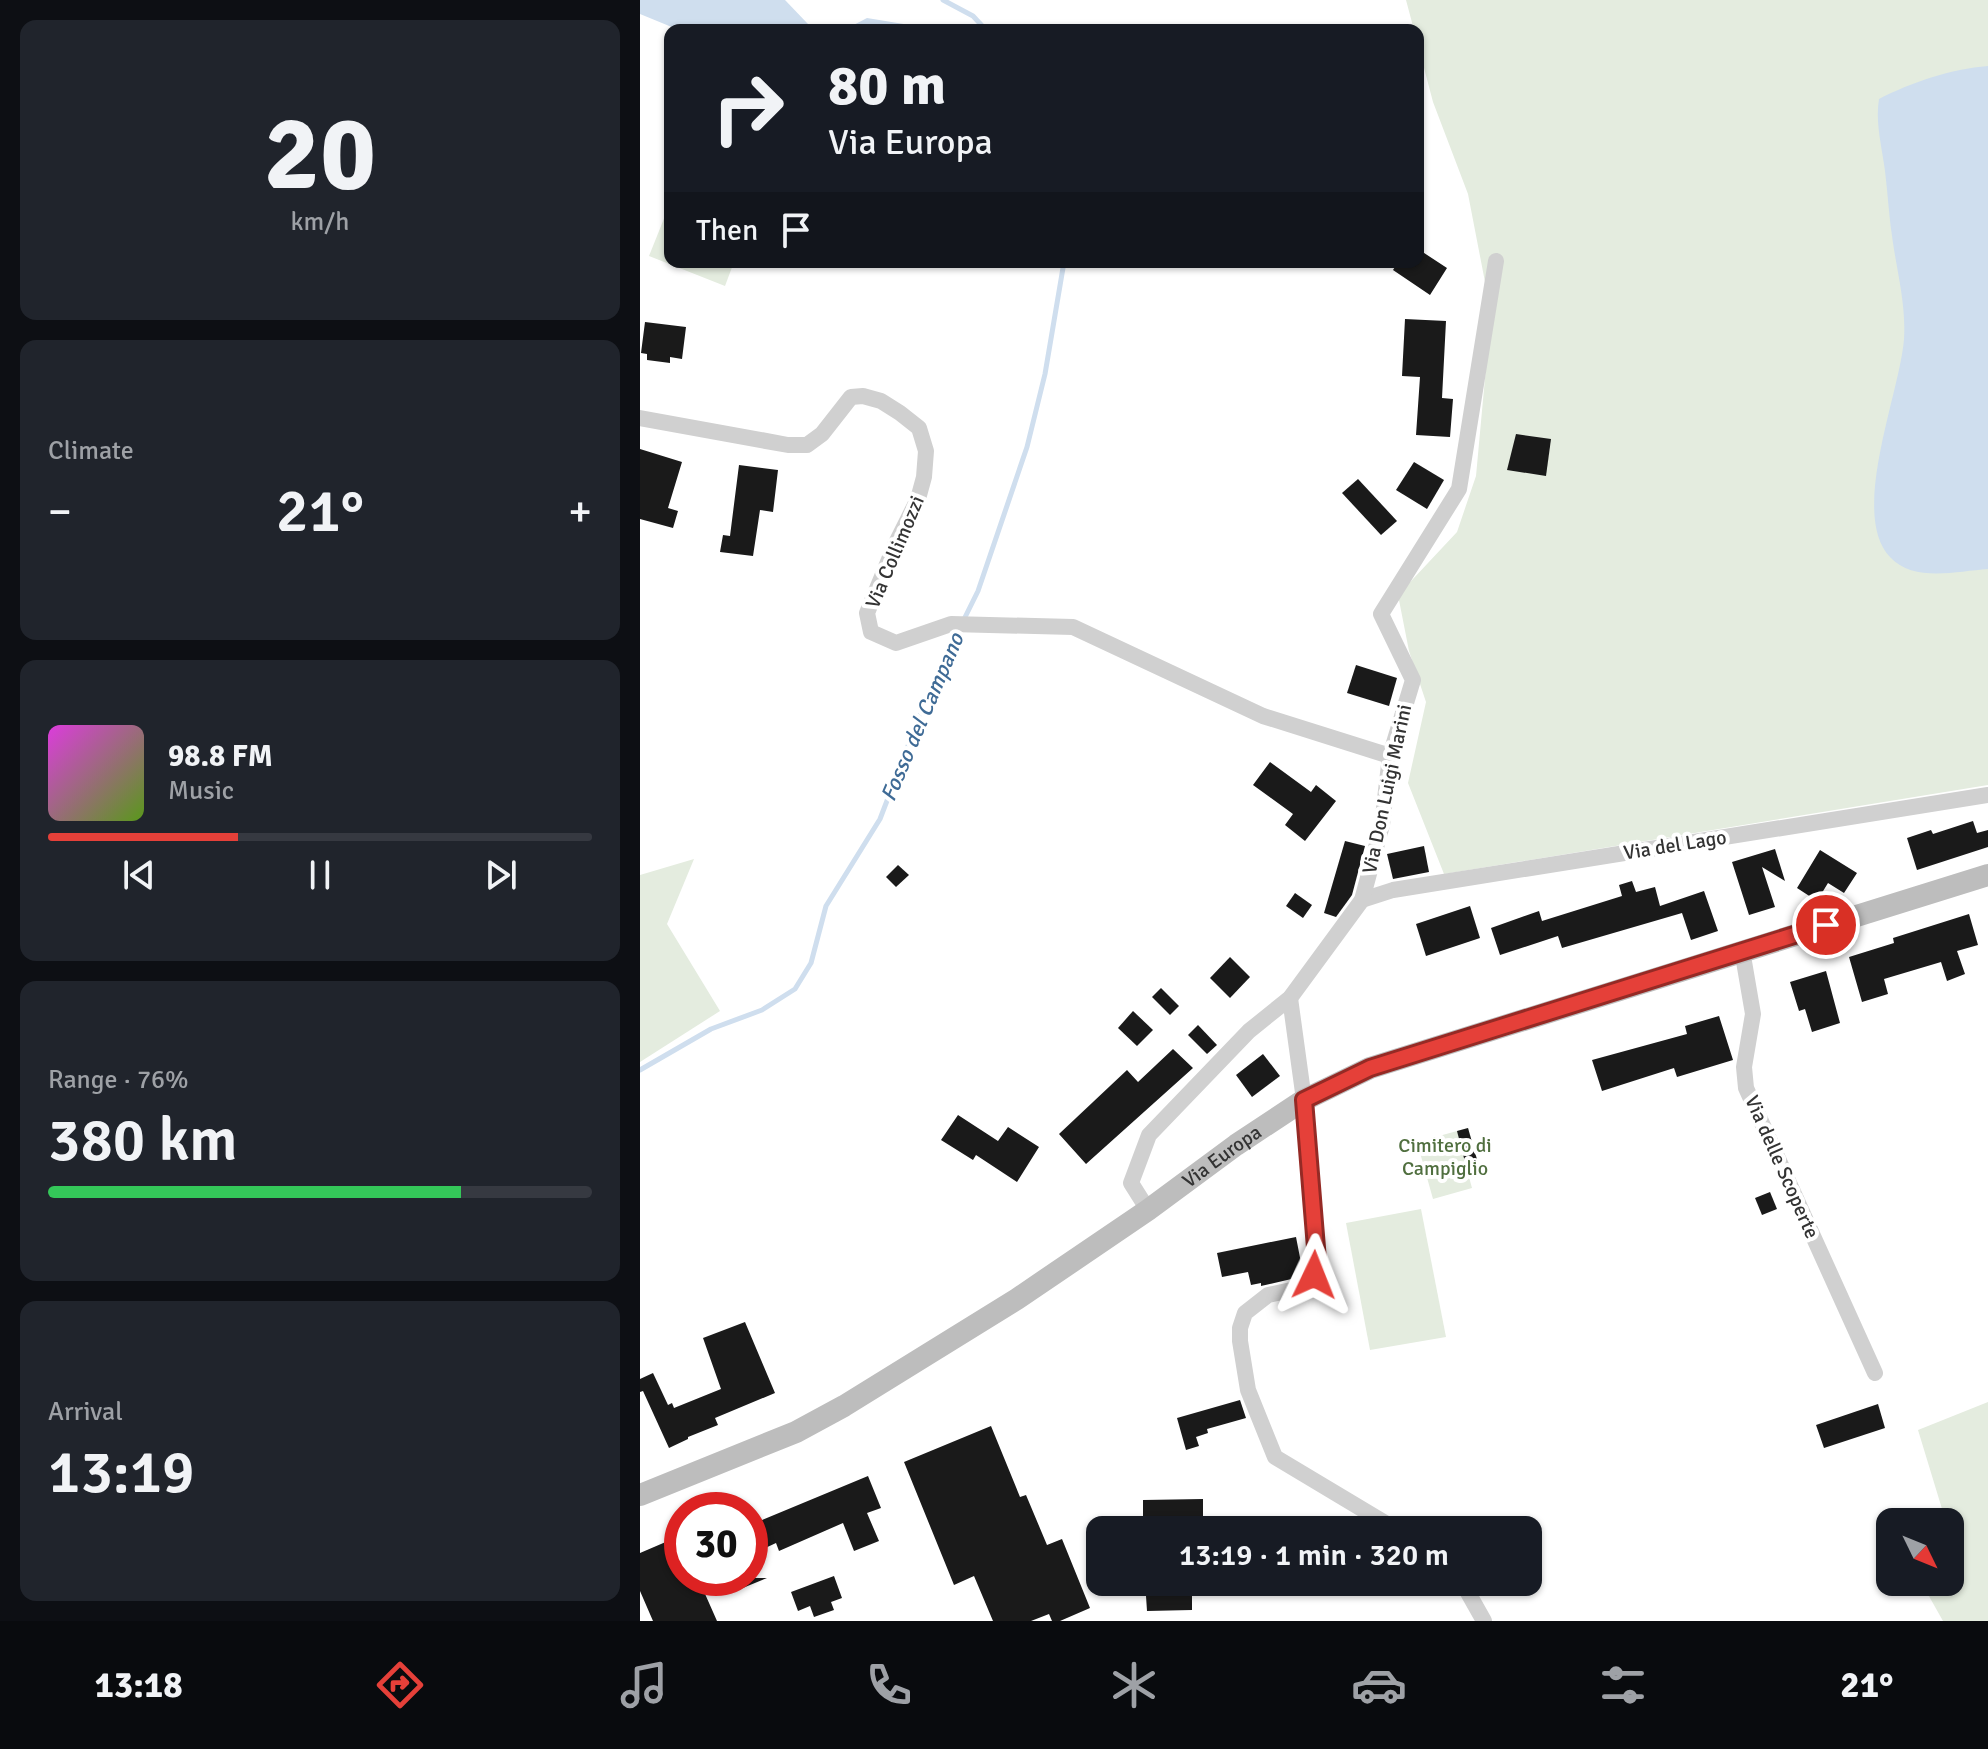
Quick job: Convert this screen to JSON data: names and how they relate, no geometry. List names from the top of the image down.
{
  "streets": {
    "main road": ["Via Europa"],
    "street": [
      "Via Collimozzi",
      "Via Don Luigi Marini",
      "Via del Lago",
      "Via delle Scoperte"
    ]
  },
  "crossings": [
    ["Via Collimozzi", "Via Don Luigi Marini"],
    ["Via Don Luigi Marini", "Via del Lago"],
    ["Via Don Luigi Marini", "Via Europa"],
    ["Via Europa", "Via delle Scoperte"]
  ],
  "water": ["Fosso del Campano"],
  "parks": ["Cimitero di Campiglio"],
  "north": "bottom right",
  "page": {
    "tile": [
      ["20", "km/h"],
      "Climate",
      ["Range · 76%", "380 km"],
      ["Arrival", "13:19"]
    ],
    "turn": ["80 m", "Via Europa"],
    "then": "Then",
    "heat": ["−", "21°", "+"],
    "song": ["98.8 FM", "Music"],
    "limit": "30",
    "trip": "13:19 · 1 min · 320 m",
    "tabs": ["13:18", "21°"]
  }
}
